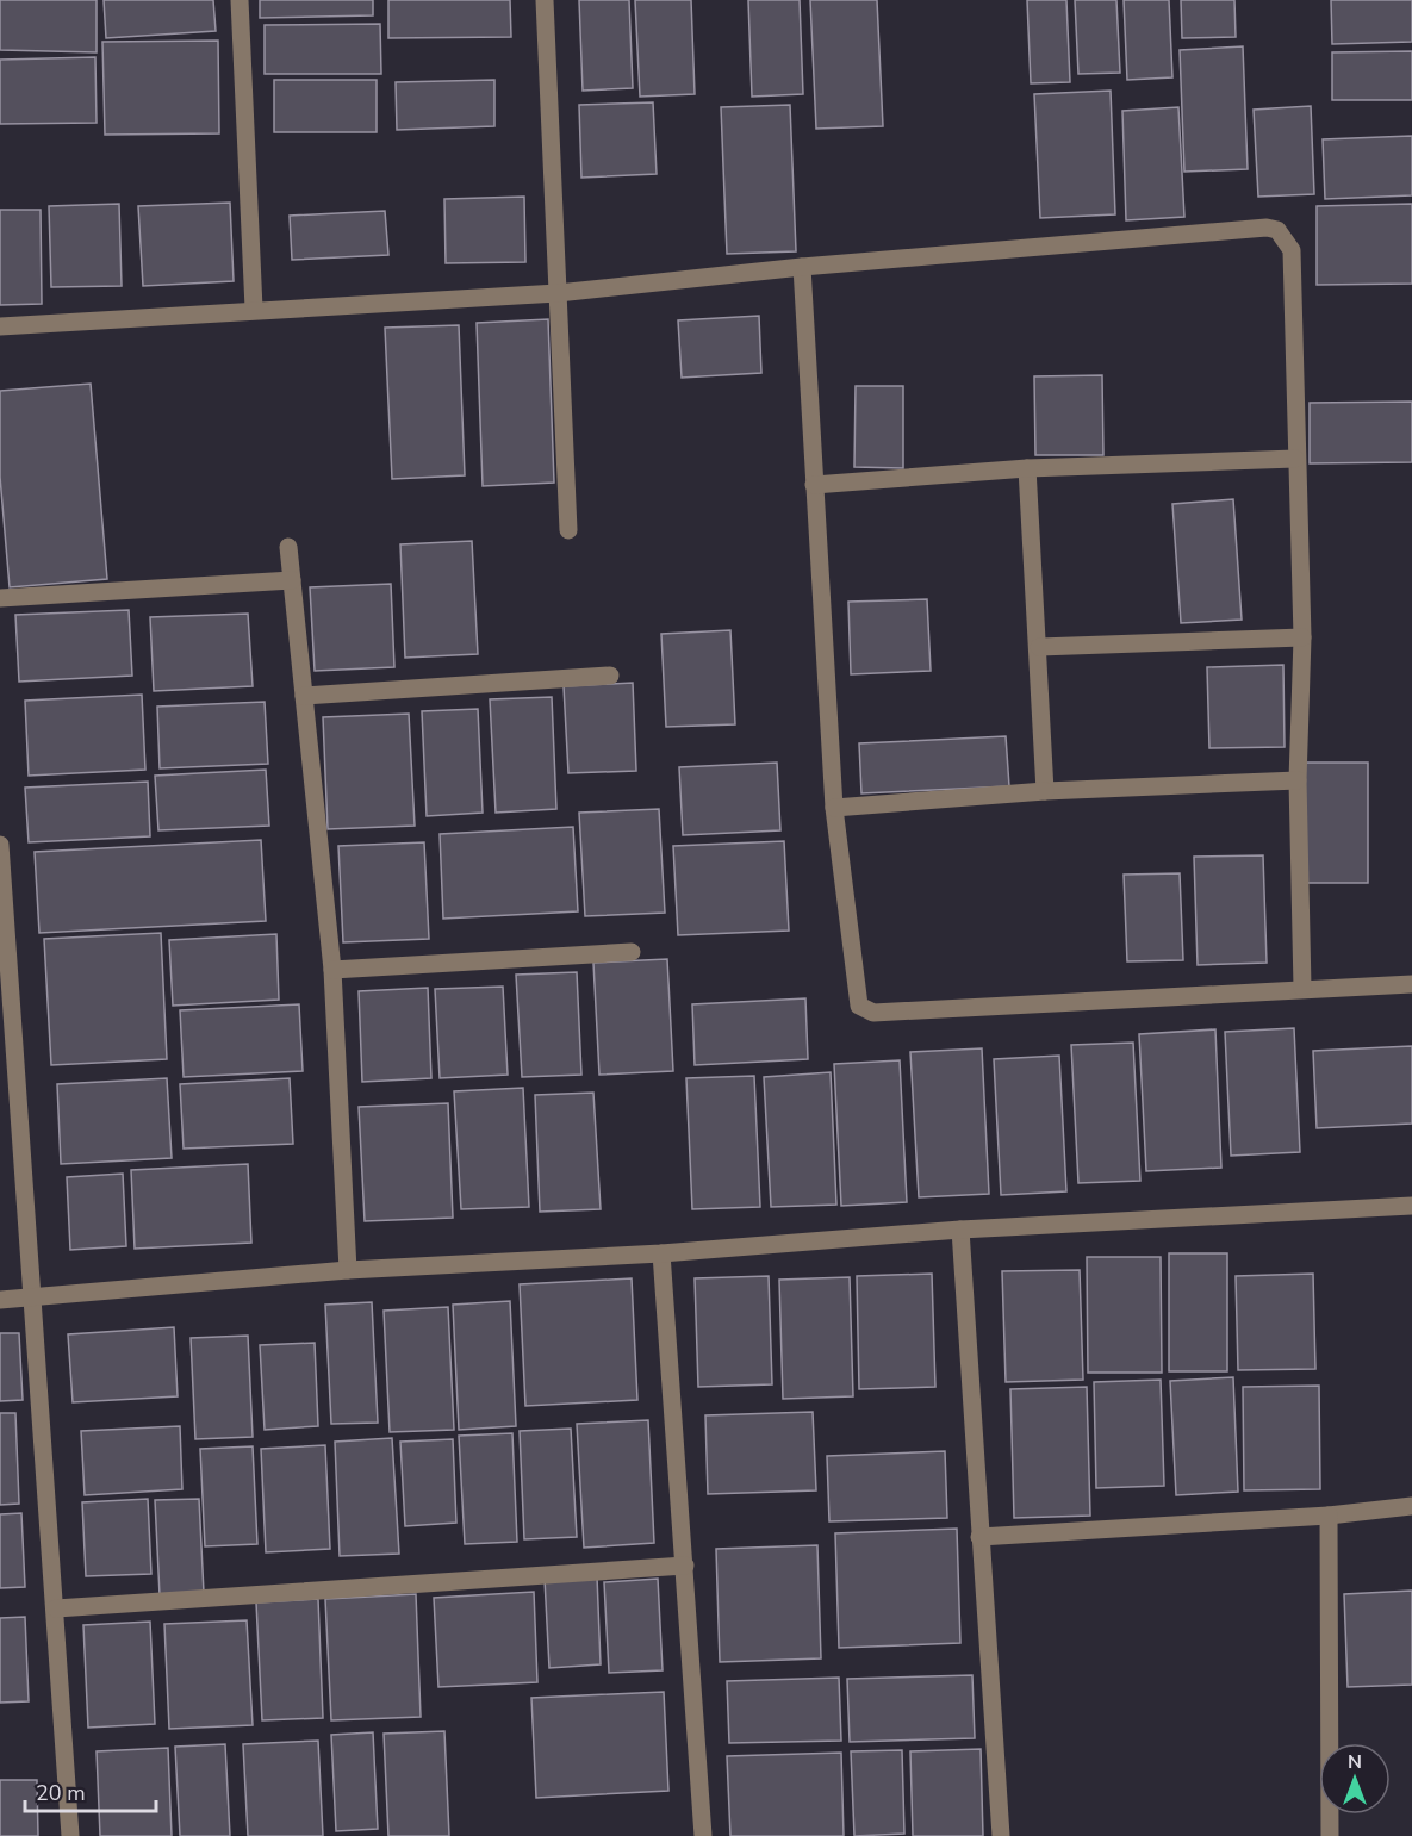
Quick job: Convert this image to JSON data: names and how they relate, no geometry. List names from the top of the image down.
{
  "scale_bar": "20 m",
  "north": "top"
}
